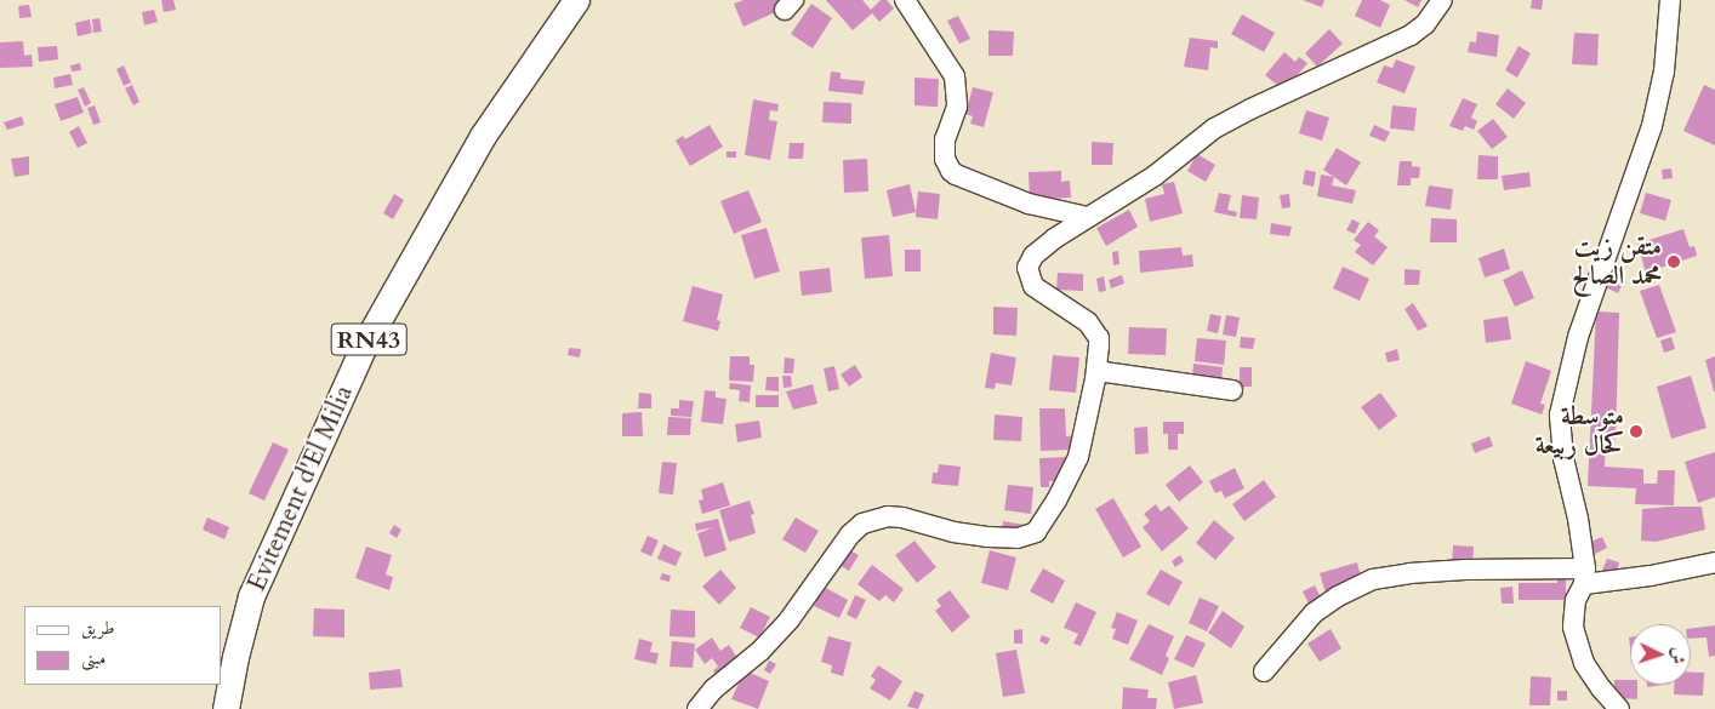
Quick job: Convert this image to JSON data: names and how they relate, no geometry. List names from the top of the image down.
{
  "streets": {
    "main road": ["RN43", "Evitement d'El Milia"]
  },
  "places": ["متقن زيت محمد الصالح", "متوسطة كحال ربيعة"],
  "legend": ["طريق", "مبنى"],
  "north": "right"
}
